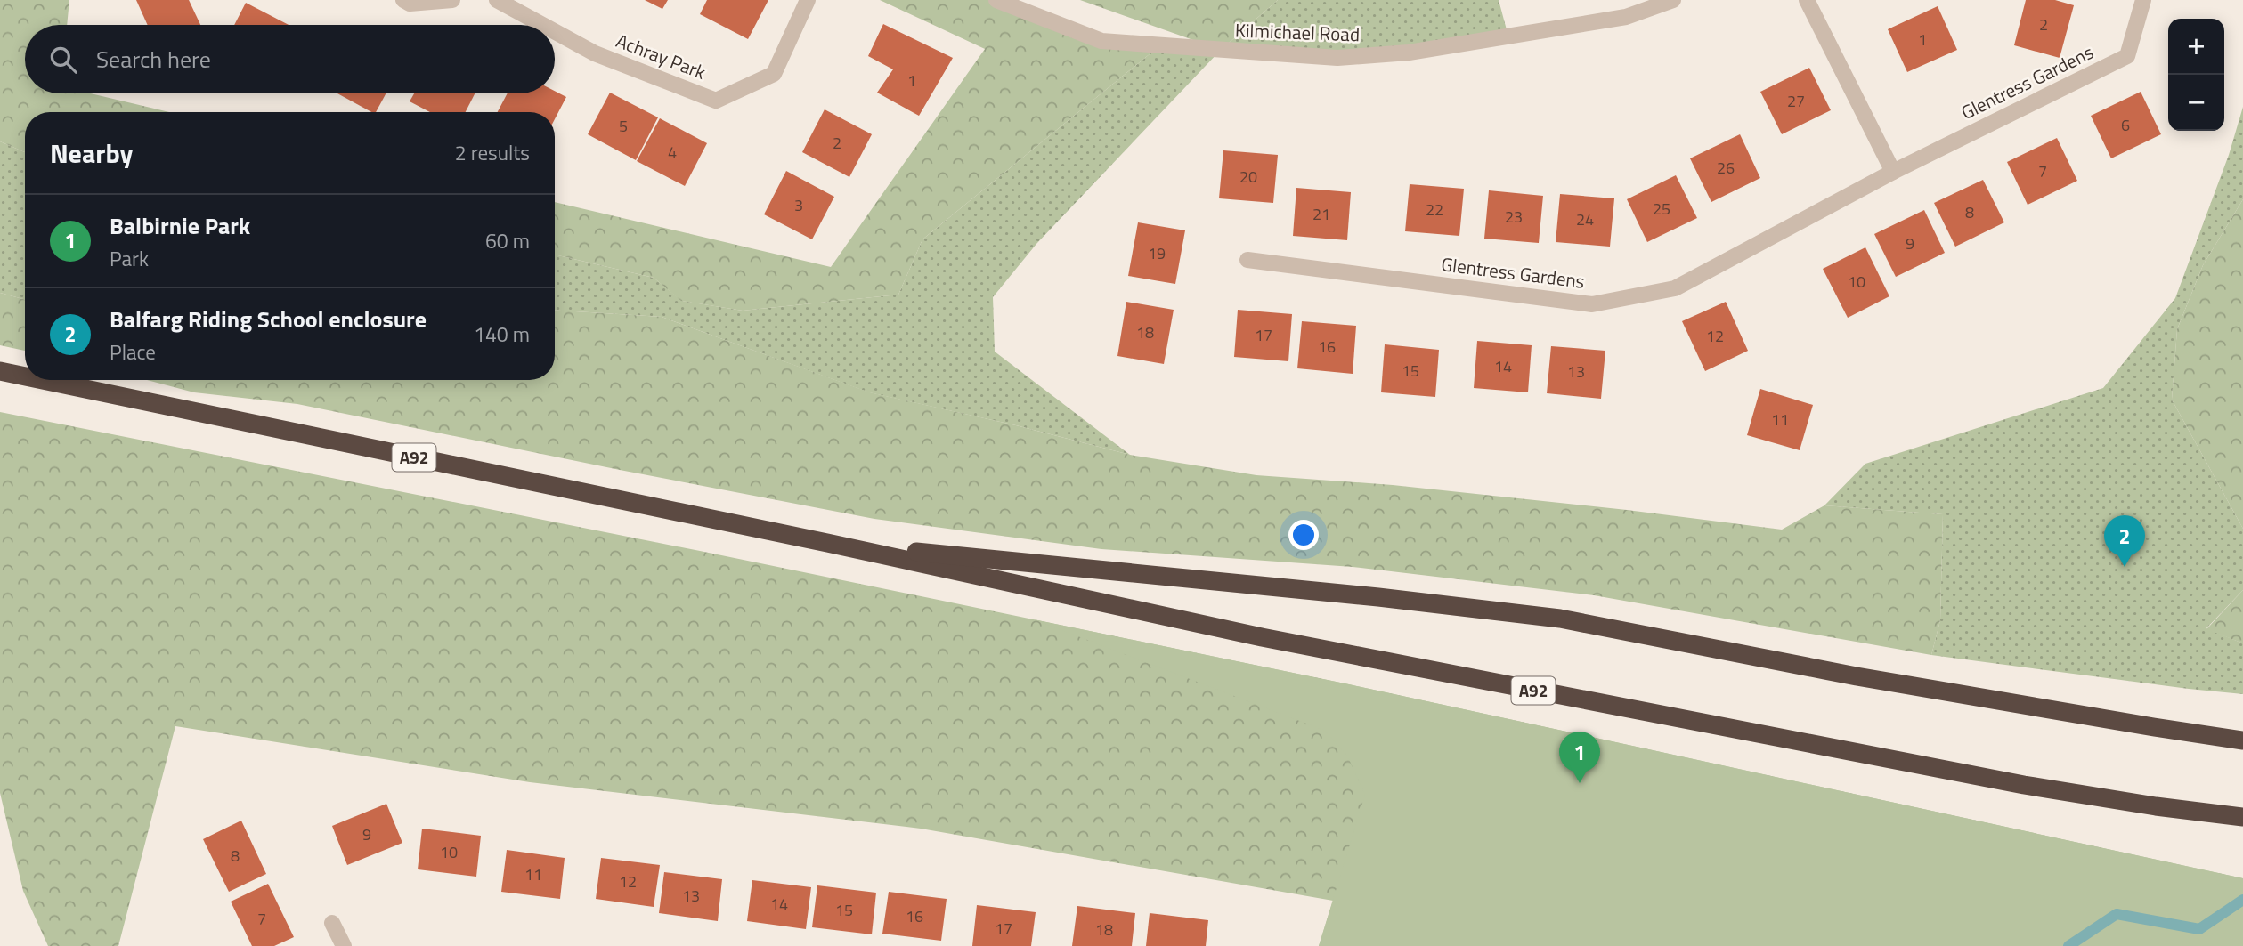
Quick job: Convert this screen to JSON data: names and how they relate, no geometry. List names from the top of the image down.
{
  "streets": {
    "highway": ["A92"],
    "street": ["Kilmichael Road", "Achray Park", "Glentress Gardens"]
  },
  "house_numbers": [
    "2",
    "1",
    "1",
    "27",
    "6",
    "5",
    "2",
    "4",
    "26",
    "7",
    "20",
    "3",
    "25",
    "22",
    "8",
    "21",
    "23",
    "24",
    "9",
    "19",
    "10",
    "18",
    "17",
    "12",
    "16",
    "14",
    "15",
    "13",
    "11",
    "9",
    "10",
    "8",
    "11",
    "12",
    "13",
    "14",
    "15",
    "16",
    "7",
    "17",
    "18"
  ],
  "page": {
    "map_buttons": ["+", "−"],
    "search": "Search here",
    "heading": ["Nearby", "2 results"],
    "list": [
      {
        "mark": "1",
        "name": "Balbirnie Park",
        "note": "Park",
        "value": "60 m"
      },
      {
        "mark": "2",
        "name": "Balfarg Riding School enclosure",
        "note": "Place",
        "value": "140 m"
      }
    ],
    "pins": ["2", "1"]
  }
}
